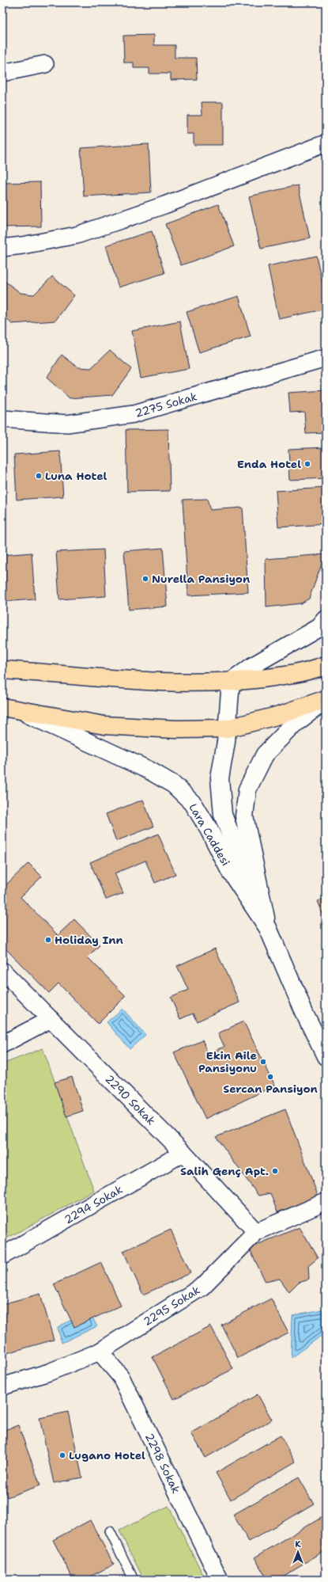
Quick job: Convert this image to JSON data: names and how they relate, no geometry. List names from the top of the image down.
{
  "streets": {
    "main road": ["Lara Caddesi"],
    "street": [
      "2275 Sokak",
      "2290 Sokak",
      "2294 Sokak",
      "2295 Sokak",
      "2298 Sokak"
    ]
  },
  "crossings": [
    ["2290 Sokak", "2294 Sokak"],
    ["2290 Sokak", "2295 Sokak"],
    ["2295 Sokak", "2298 Sokak"]
  ],
  "places": [
    "Enda Hotel",
    "Luna Hotel",
    "Nurella Pansiyon",
    "Holiday Inn",
    "Ekin Aile Pansiyonu",
    "Sercan Pansiyon",
    "Salih Genç Apt.",
    "Lugano Hotel"
  ],
  "north": "top"
}
